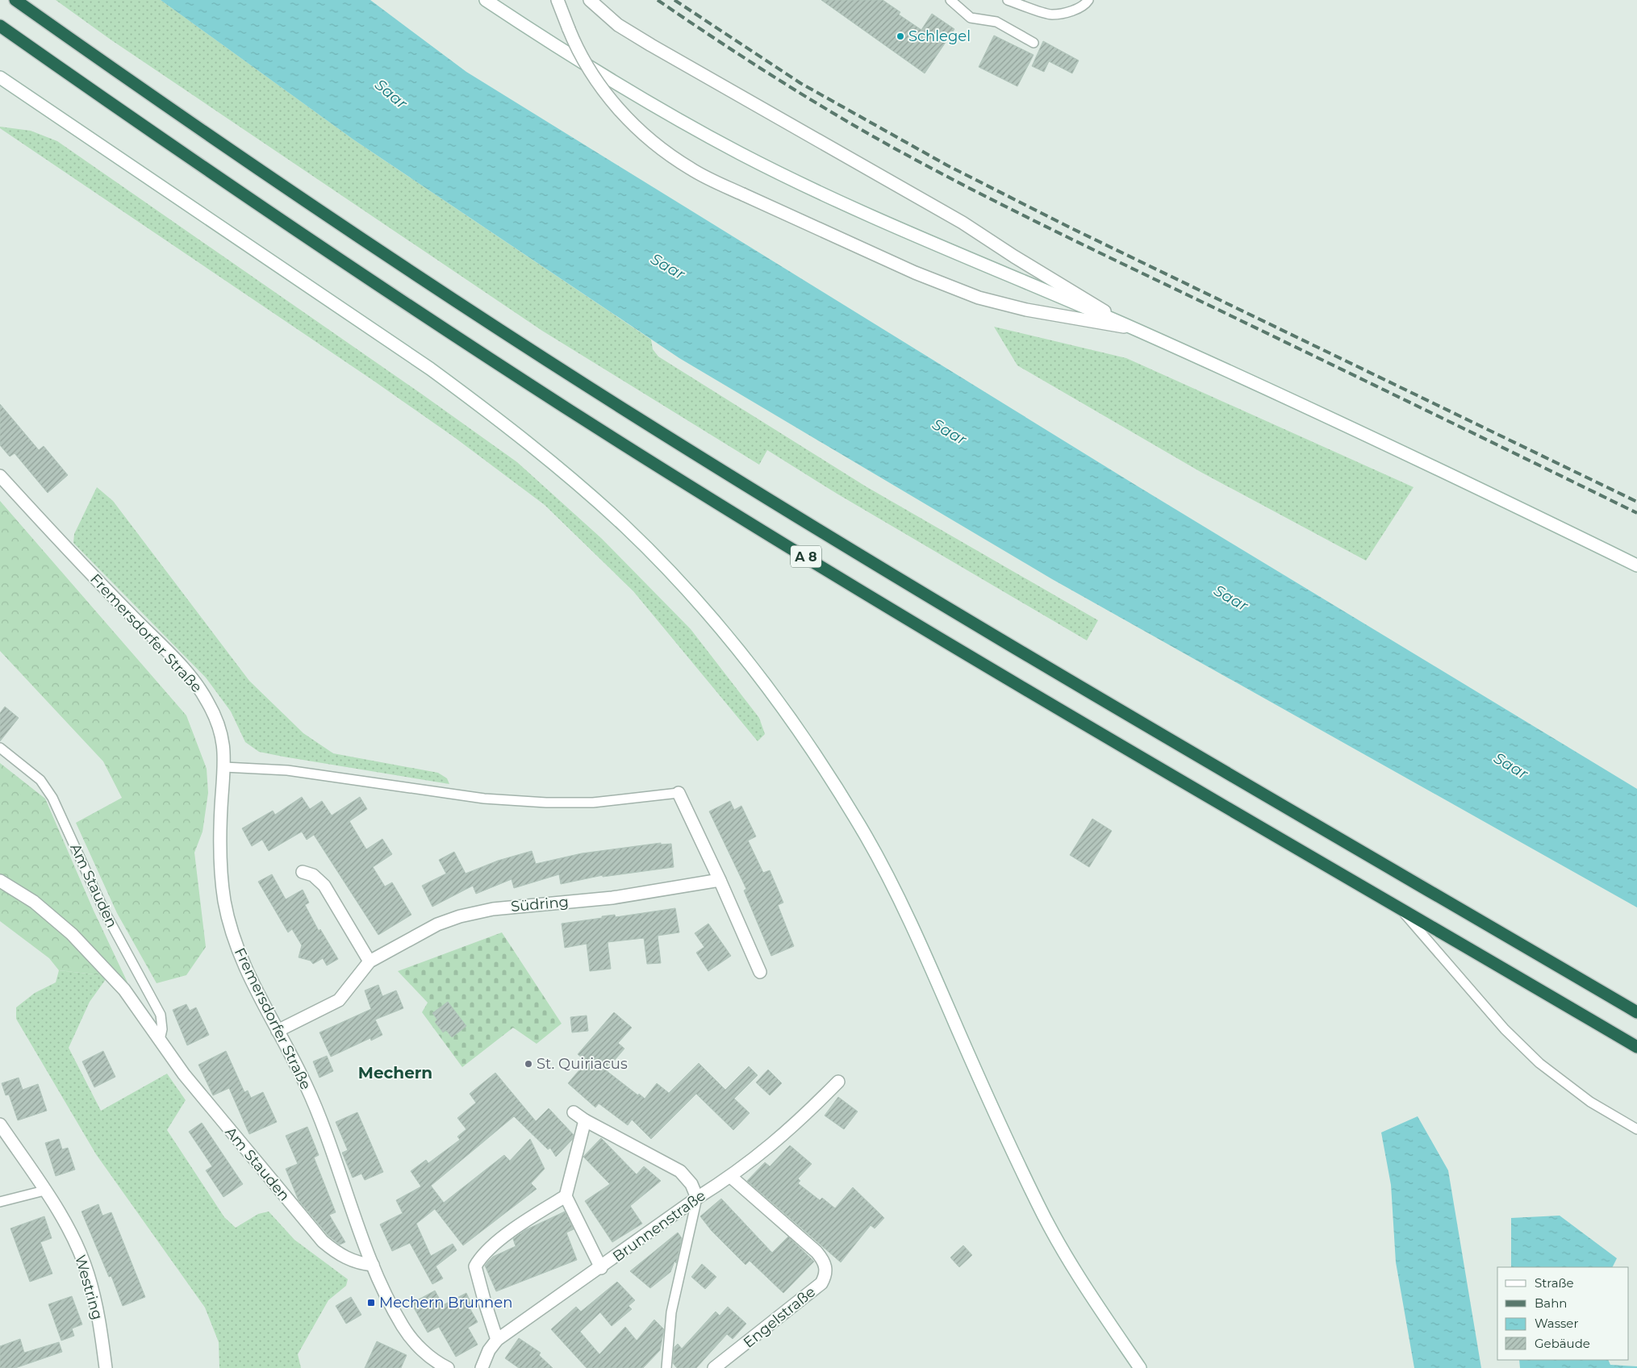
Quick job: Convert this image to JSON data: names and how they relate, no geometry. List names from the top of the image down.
{
  "streets": {
    "highway": ["A 8"],
    "street": [
      "Fremersdorfer Straße",
      "Am Stauden",
      "Südring",
      "Brunnenstraße",
      "Westring",
      "Engelstraße"
    ]
  },
  "crossings": [
    ["Fremersdorfer Straße", "Am Stauden"],
    ["Fremersdorfer Straße", "Südring"],
    ["Brunnenstraße", "Engelstraße"]
  ],
  "districts": ["Mechern"],
  "water": ["Saar"],
  "places": {
    "other": ["Schlegel", "St. Quiriacus"],
    "transit": ["Mechern Brunnen"]
  },
  "legend": [
    "Straße",
    "Bahn",
    "Wasser",
    "Gebäude"
  ]
}
